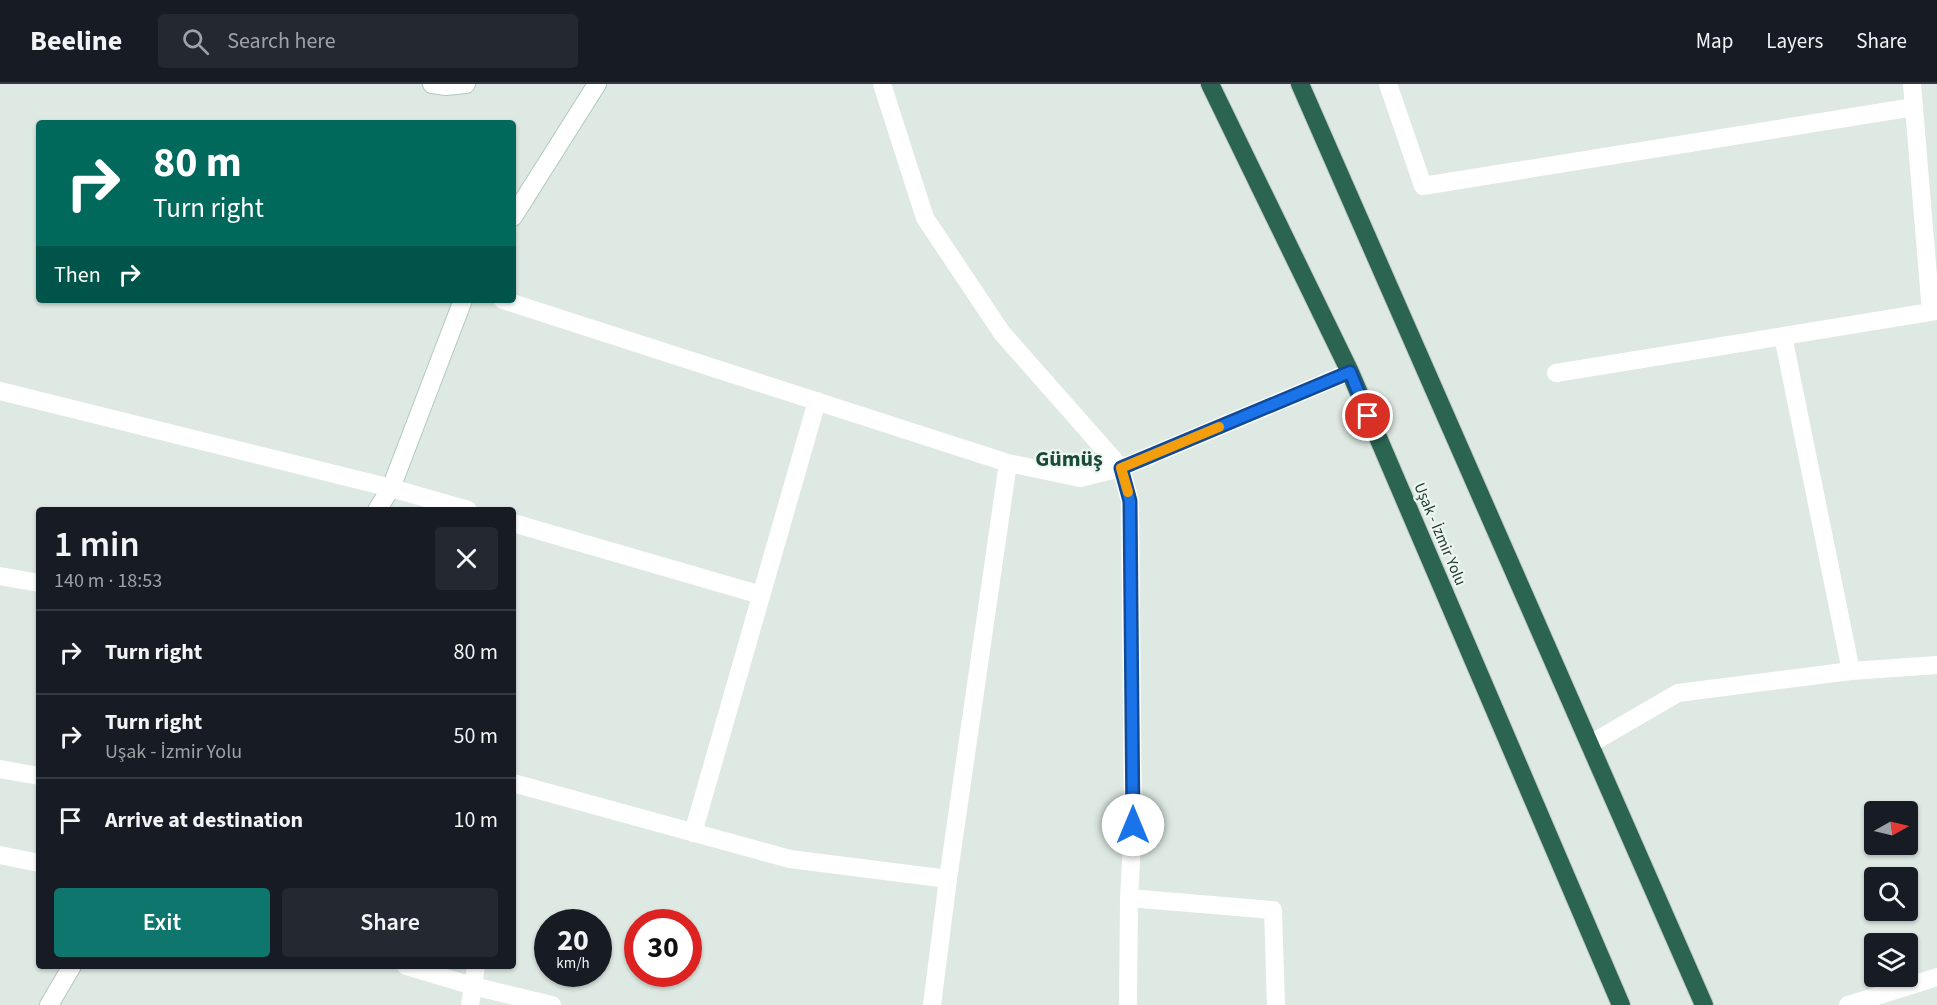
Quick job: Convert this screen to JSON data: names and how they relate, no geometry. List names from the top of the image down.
{
  "streets": {
    "highway": ["Uşak - İzmir Yolu"]
  },
  "districts": ["Gümüş"],
  "north": "right",
  "page": {
    "header": "Beeline",
    "search": "Search here",
    "nav": ["Map", "Layers", "Share"],
    "turn": ["80 m", "Turn right"],
    "then": "Then",
    "heading": ["1 min", "140 m · 18:53"],
    "list": [
      {
        "name": "Turn right",
        "value": "80 m"
      },
      {
        "name": "Turn right",
        "note": "Uşak - İzmir Yolu",
        "value": "50 m"
      },
      {
        "name": "Arrive at destination",
        "value": "10 m"
      }
    ],
    "buttons": ["Exit", "Share"],
    "speed": "20 km/h",
    "limit": "30"
  }
}
